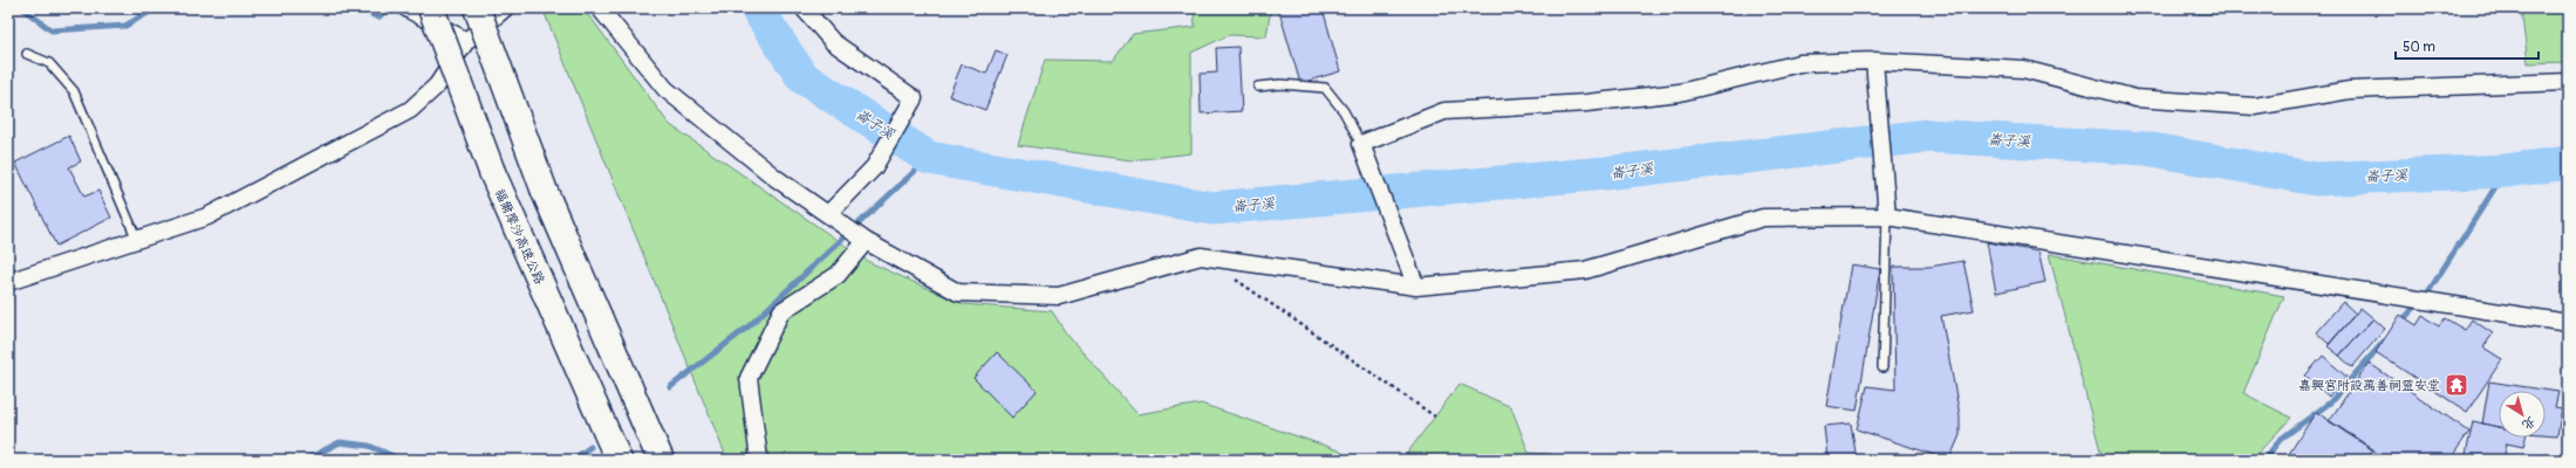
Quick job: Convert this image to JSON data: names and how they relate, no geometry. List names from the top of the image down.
{
  "streets": {
    "highway": ["福爾摩沙高速公路"]
  },
  "water": ["崙子溪"],
  "places": {
    "temple": ["嘉興宮附設萬善祠靈安堂"]
  },
  "scale_bar": "50 m",
  "north": "bottom right"
}
